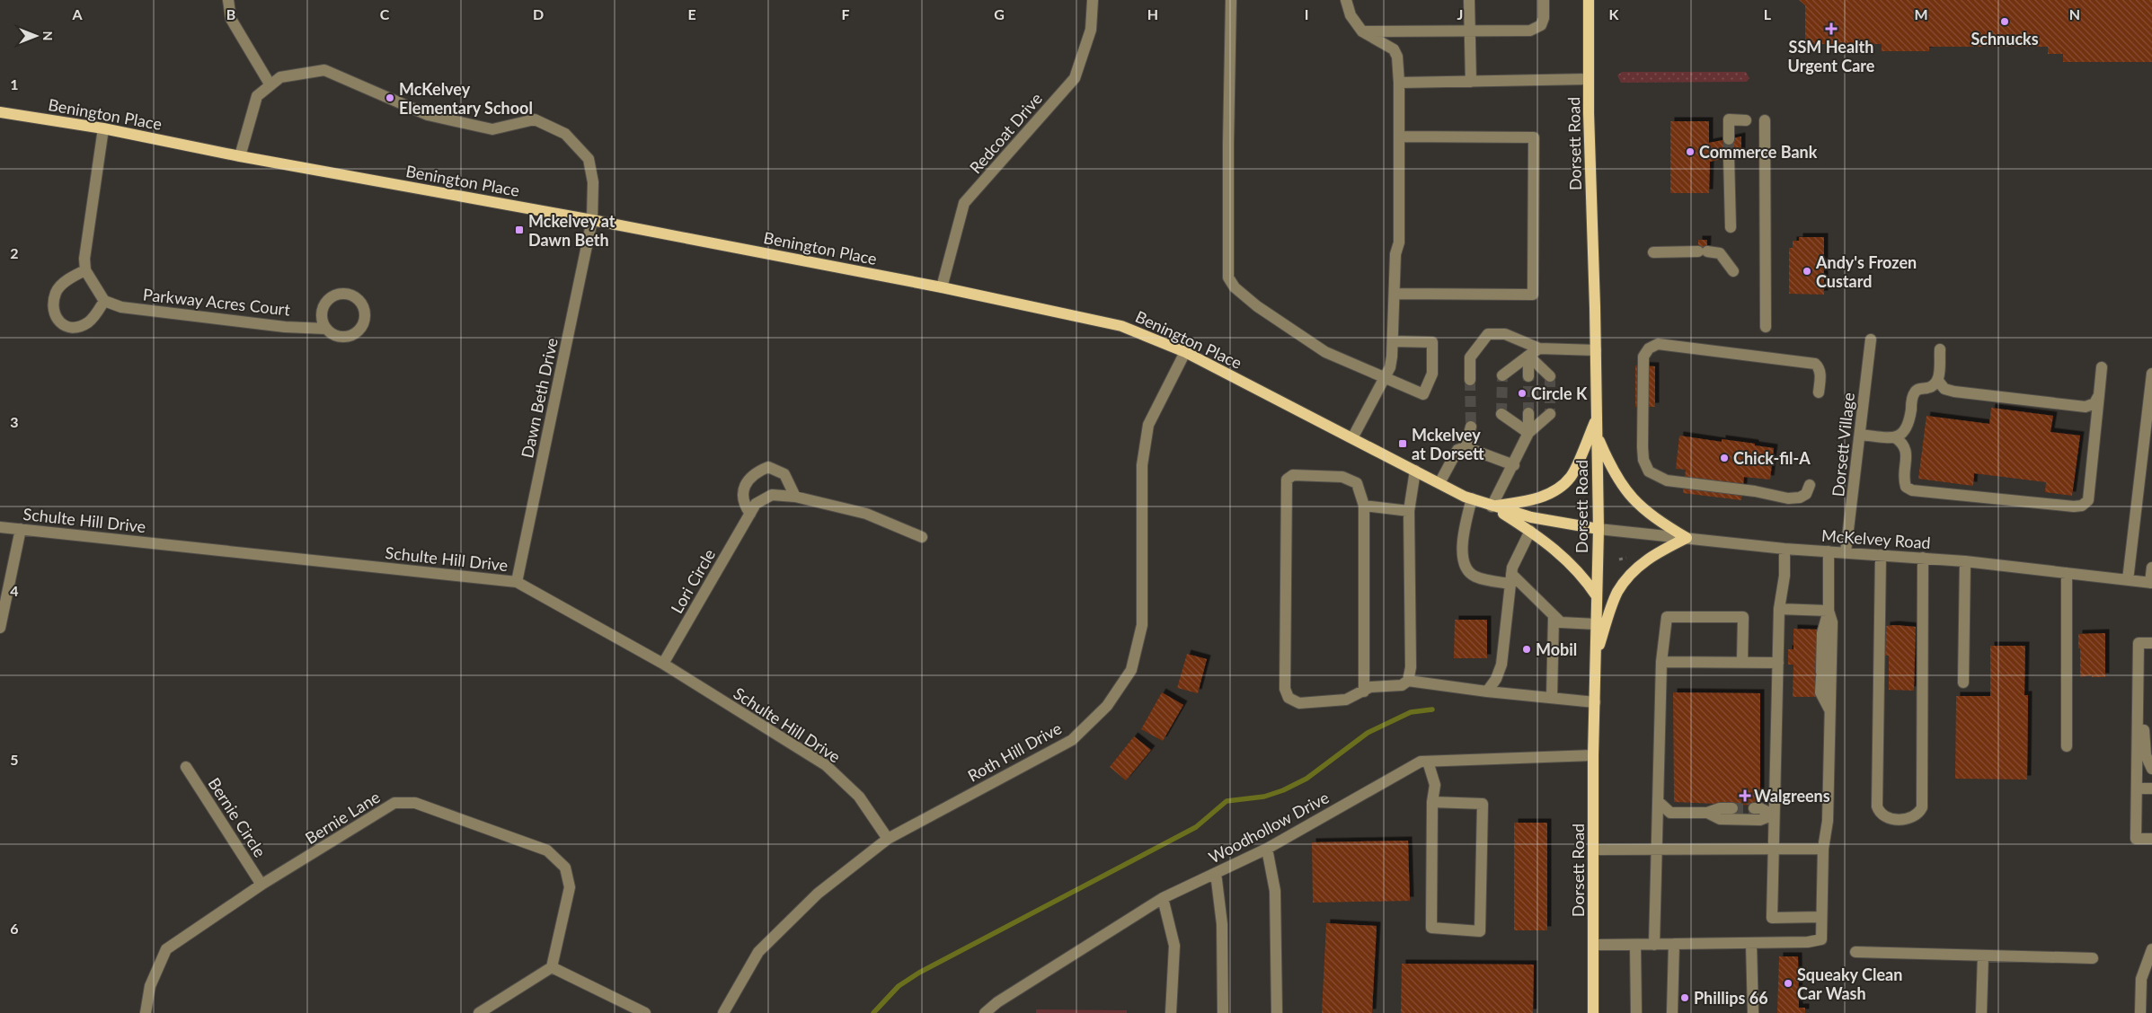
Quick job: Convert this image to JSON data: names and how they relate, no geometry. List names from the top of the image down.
{
  "streets": {
    "main road": ["Benington Place", "Dorsett Road"],
    "street": [
      "Redcoat Drive",
      "Parkway Acres Court",
      "Dawn Beth Drive",
      "Dorsett Village",
      "Schulte Hill Drive",
      "McKelvey Road",
      "Lori Circle",
      "Roth Hill Drive",
      "Bernie Circle",
      "Bernie Lane",
      "Woodhollow Drive"
    ]
  },
  "crossings": [
    ["Benington Place", "Redcoat Drive"],
    ["Benington Place", "Dorsett Road"],
    ["Benington Place", "Dawn Beth Drive"],
    ["Benington Place", "McKelvey Road"],
    ["Benington Place", "Roth Hill Drive"],
    ["Dorsett Road", "McKelvey Road"],
    ["Dorsett Road", "Woodhollow Drive"],
    ["Dawn Beth Drive", "Schulte Hill Drive"],
    ["Dorsett Village", "McKelvey Road"],
    ["Schulte Hill Drive", "Lori Circle"],
    ["Schulte Hill Drive", "Roth Hill Drive"],
    ["Bernie Circle", "Bernie Lane"]
  ],
  "places": {
    "other": [
      "Schnucks",
      "McKelvey Elementary School",
      "Commerce Bank",
      "Andy's Frozen Custard",
      "Circle K",
      "Chick-fil-A",
      "Mobil",
      "Squeaky Clean Car Wash",
      "Phillips 66"
    ],
    "health": ["SSM Health Urgent Care", "Walgreens"],
    "transit": ["Mckelvey at Dawn Beth", "Mckelvey at Dorsett"]
  },
  "north": "right",
  "grid": {
    "columns": [
      "A",
      "B",
      "C",
      "D",
      "E",
      "F",
      "G",
      "H",
      "I",
      "J",
      "K",
      "L",
      "M",
      "N"
    ],
    "rows": [
      "1",
      "2",
      "3",
      "4",
      "5",
      "6"
    ]
  }
}
